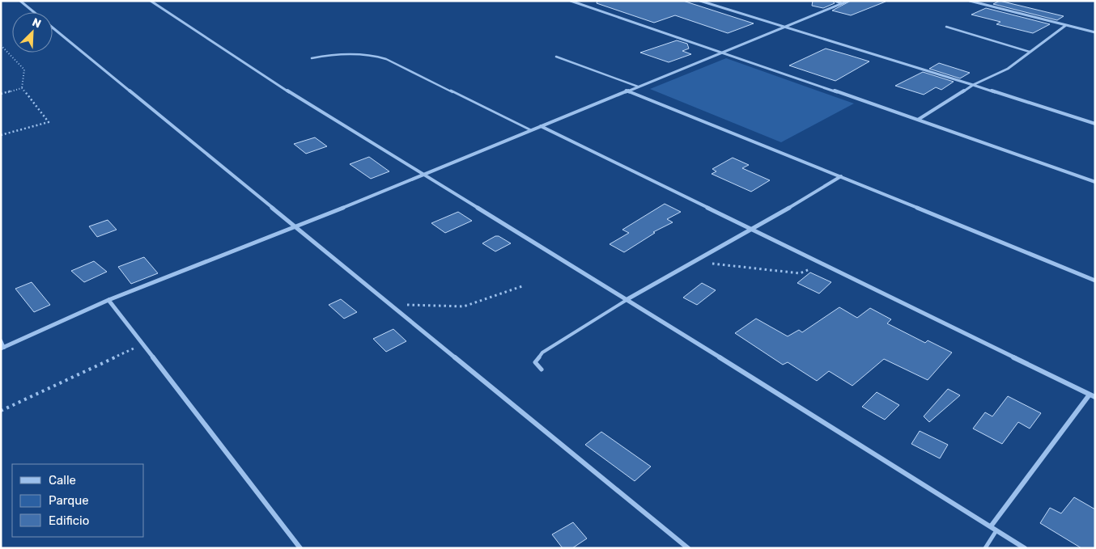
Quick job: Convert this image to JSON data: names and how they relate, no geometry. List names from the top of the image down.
{
  "legend": ["Calle", "Parque", "Edificio"],
  "north": "top right"
}
